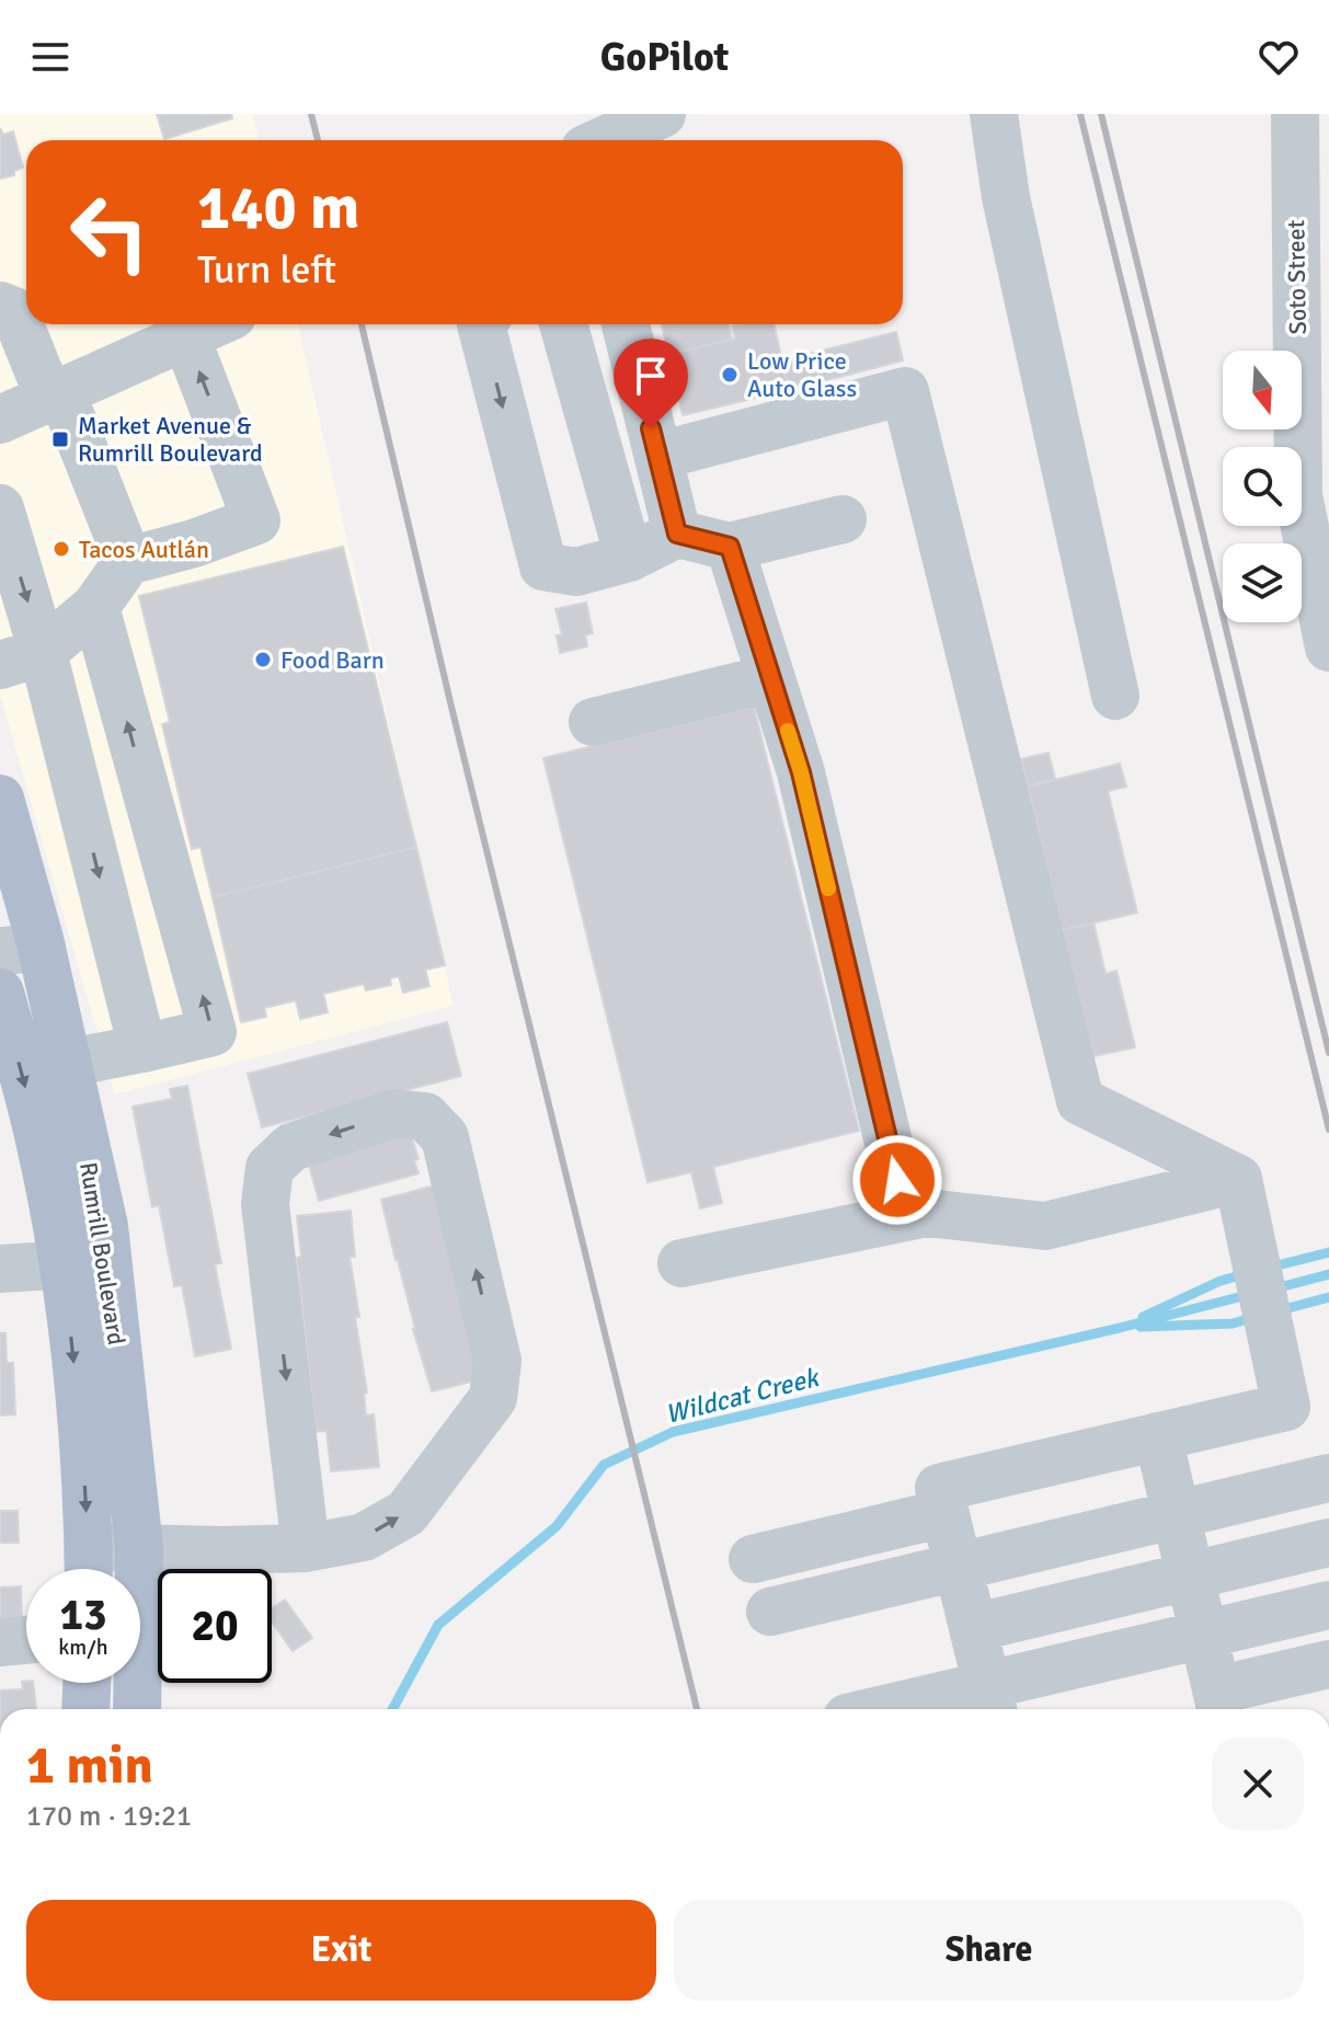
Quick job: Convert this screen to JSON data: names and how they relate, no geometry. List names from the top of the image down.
{
  "streets": {
    "main road": ["Rumrill Boulevard"],
    "street": ["Soto Street"]
  },
  "water": ["Wildcat Creek"],
  "places": {
    "other": ["Low Price Auto Glass", "Tacos Autlán", "Food Barn"],
    "transit": ["Market Avenue & Rumrill Boulevard"]
  },
  "north": "bottom",
  "page": {
    "header": "GoPilot",
    "turn": ["140 m", "Turn left"],
    "speed": "13 km/h",
    "limit": "20",
    "heading": ["1 min", "170 m · 19:21"],
    "buttons": ["Exit", "Share"]
  }
}
